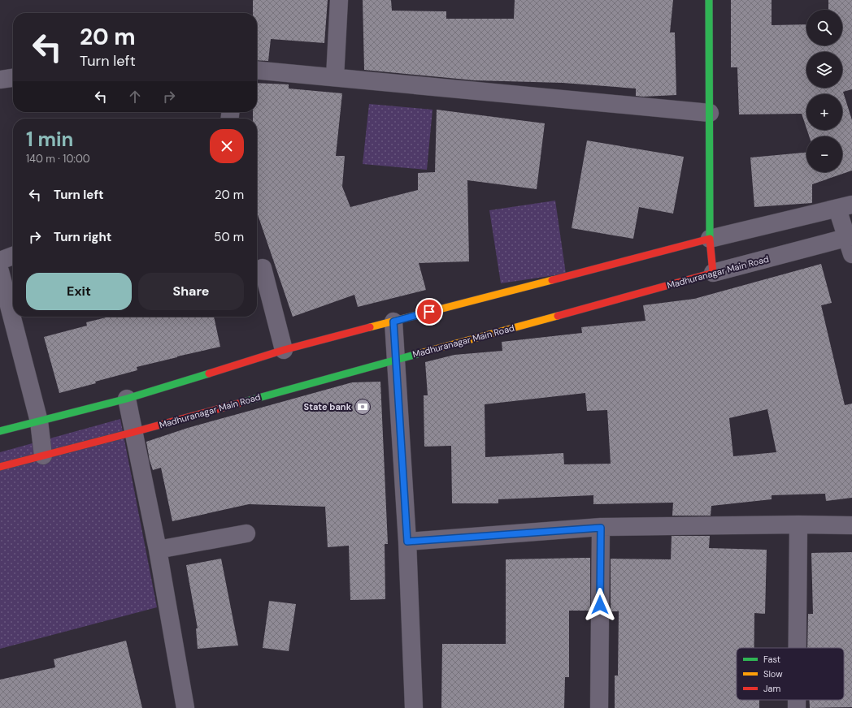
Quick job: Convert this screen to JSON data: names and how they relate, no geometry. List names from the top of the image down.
{
  "streets": {
    "street": ["Madhuranagar Main Road"]
  },
  "places": {
    "bank": ["State bank"]
  },
  "legend": ["Fast", "Slow", "Jam"],
  "page": {
    "map_buttons": ["+", "−"],
    "turn": ["20 m", "Turn left"],
    "heading": ["1 min", "140 m · 10:00"],
    "list": [
      {
        "name": "Turn left",
        "value": "20 m"
      },
      {
        "name": "Turn right",
        "value": "50 m"
      }
    ],
    "buttons": ["Exit", "Share"]
  }
}
